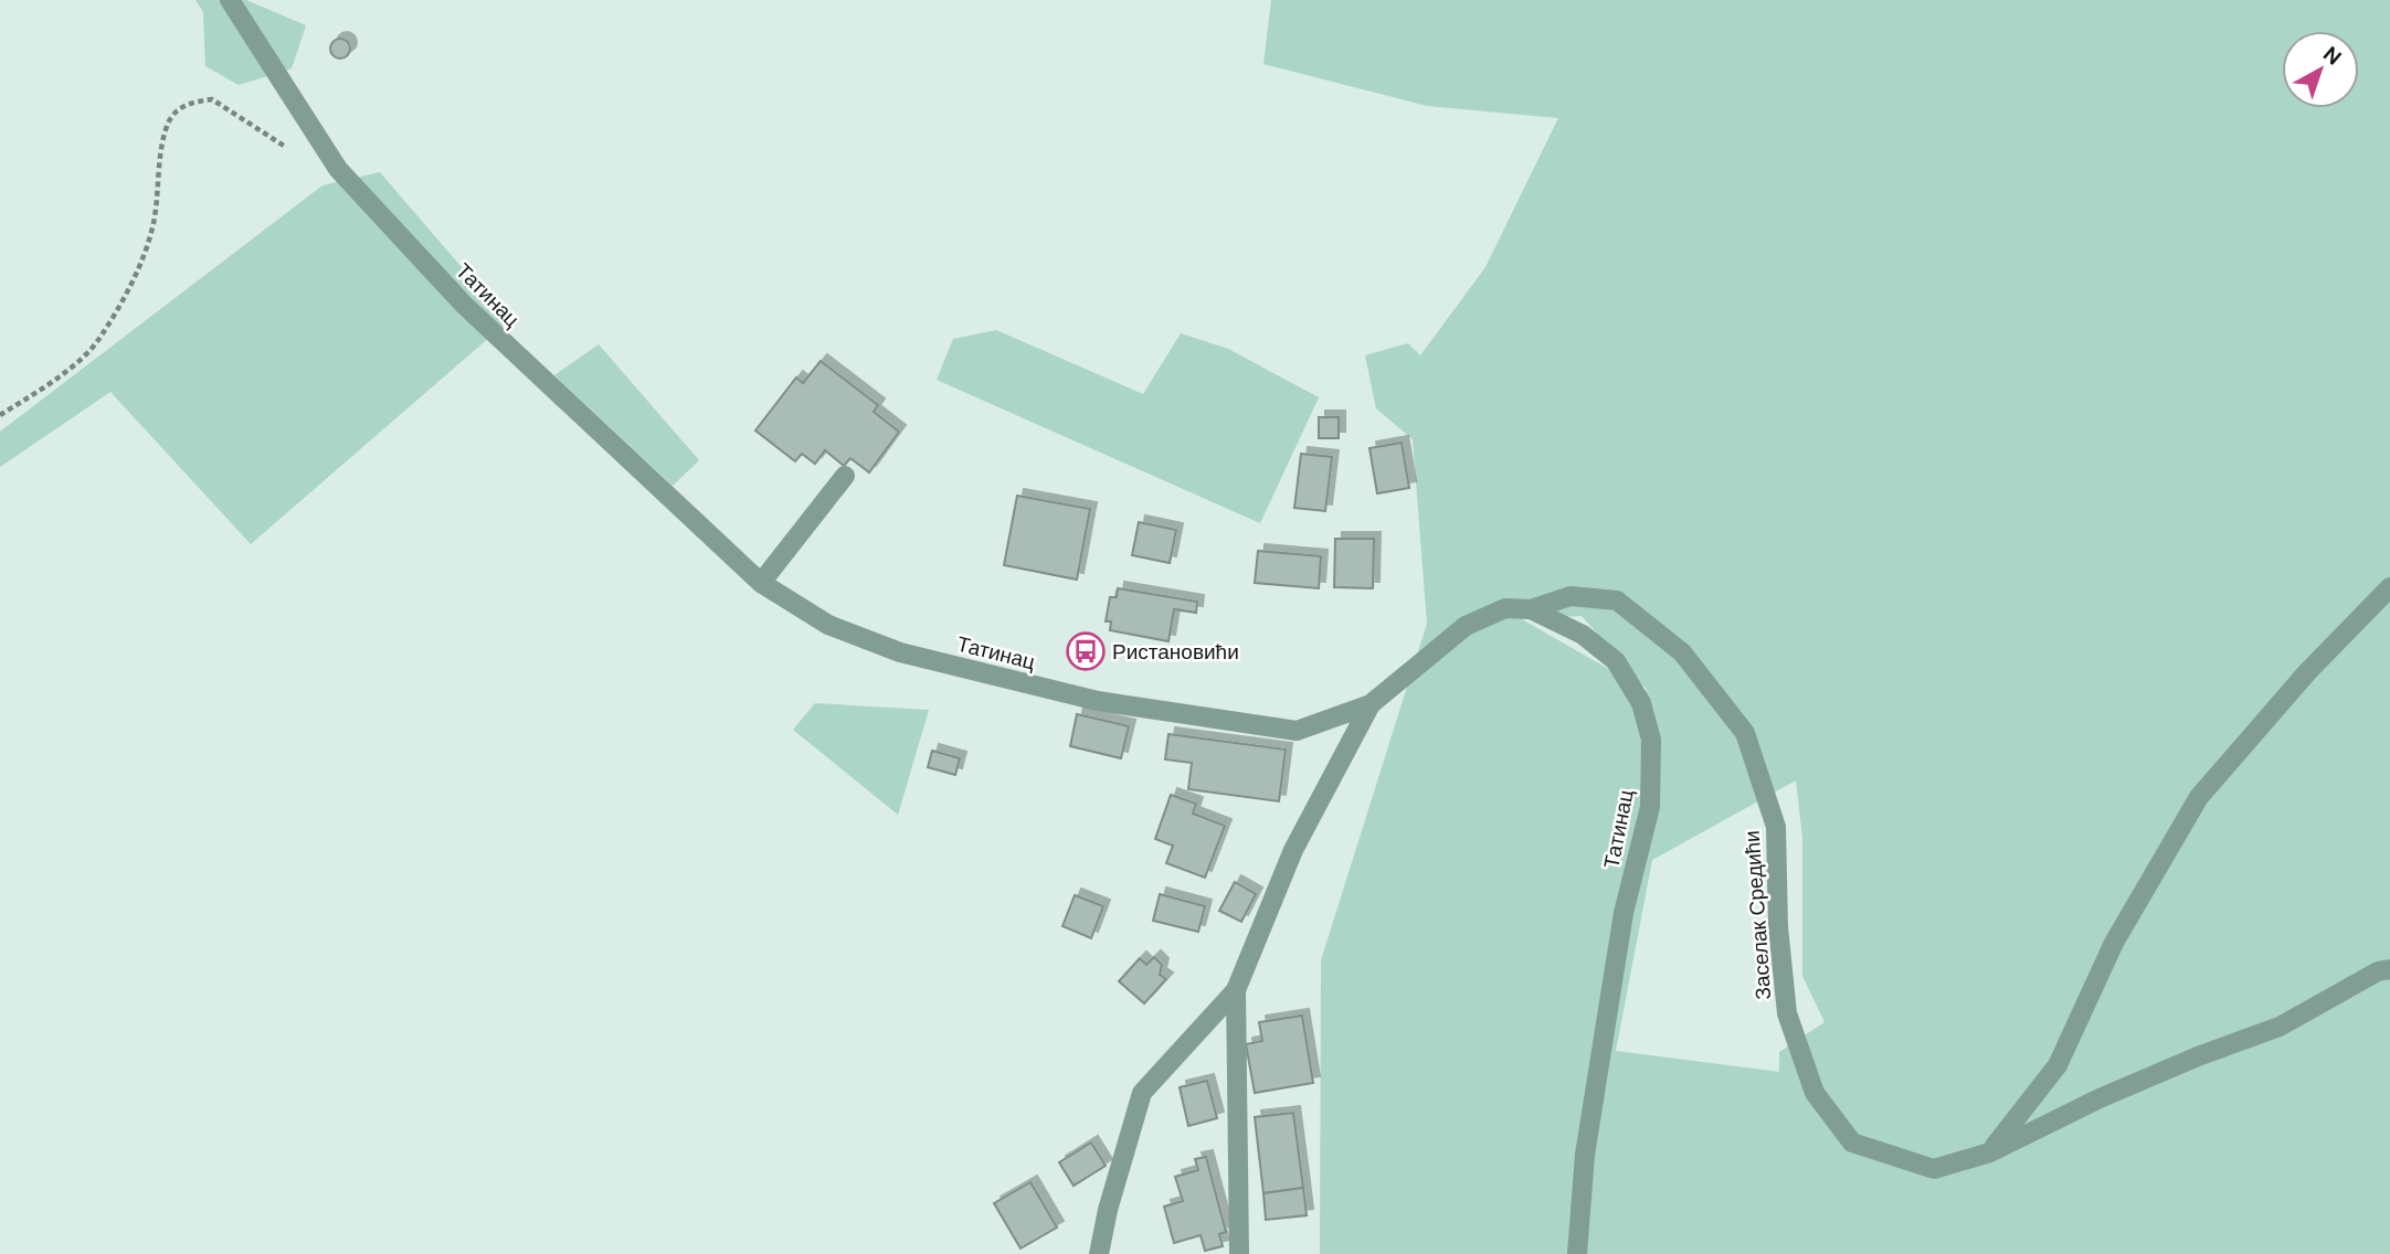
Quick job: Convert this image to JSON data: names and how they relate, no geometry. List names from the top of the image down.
{
  "streets": {
    "street": ["Татинац", "Заселак Средићи"]
  },
  "crossings": [
    ["Татинац", "Заселак Средићи"]
  ],
  "places": {
    "bus stop": ["Ристановићи"]
  },
  "north": "top right"
}
